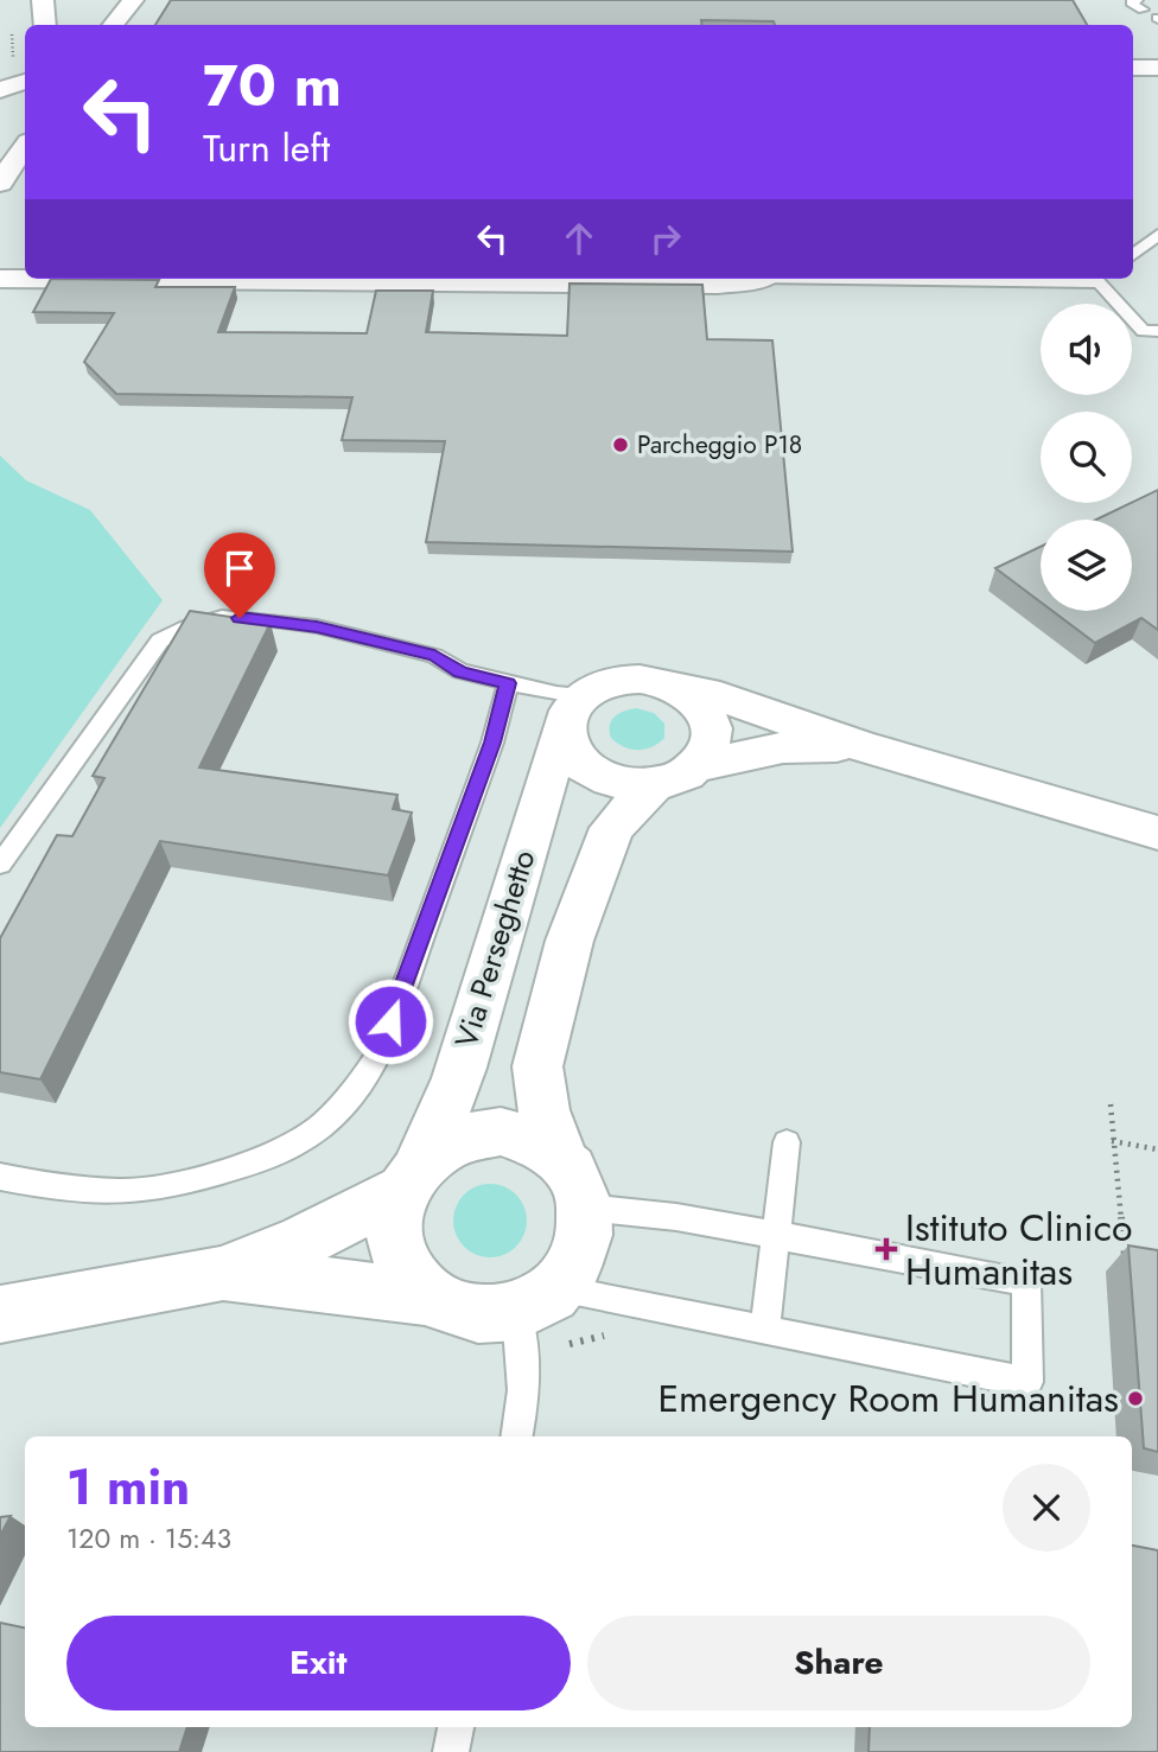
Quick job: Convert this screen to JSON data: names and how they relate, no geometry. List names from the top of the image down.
{
  "streets": {
    "street": ["Via Perseghetto"]
  },
  "places": {
    "other": ["Parcheggio P18", "Emergency Room Humanitas"],
    "health": ["Istituto Clinico Humanitas"]
  },
  "page": {
    "turn": ["70 m", "Turn left"],
    "heading": ["1 min", "120 m · 15:43"],
    "buttons": ["Exit", "Share"]
  }
}
